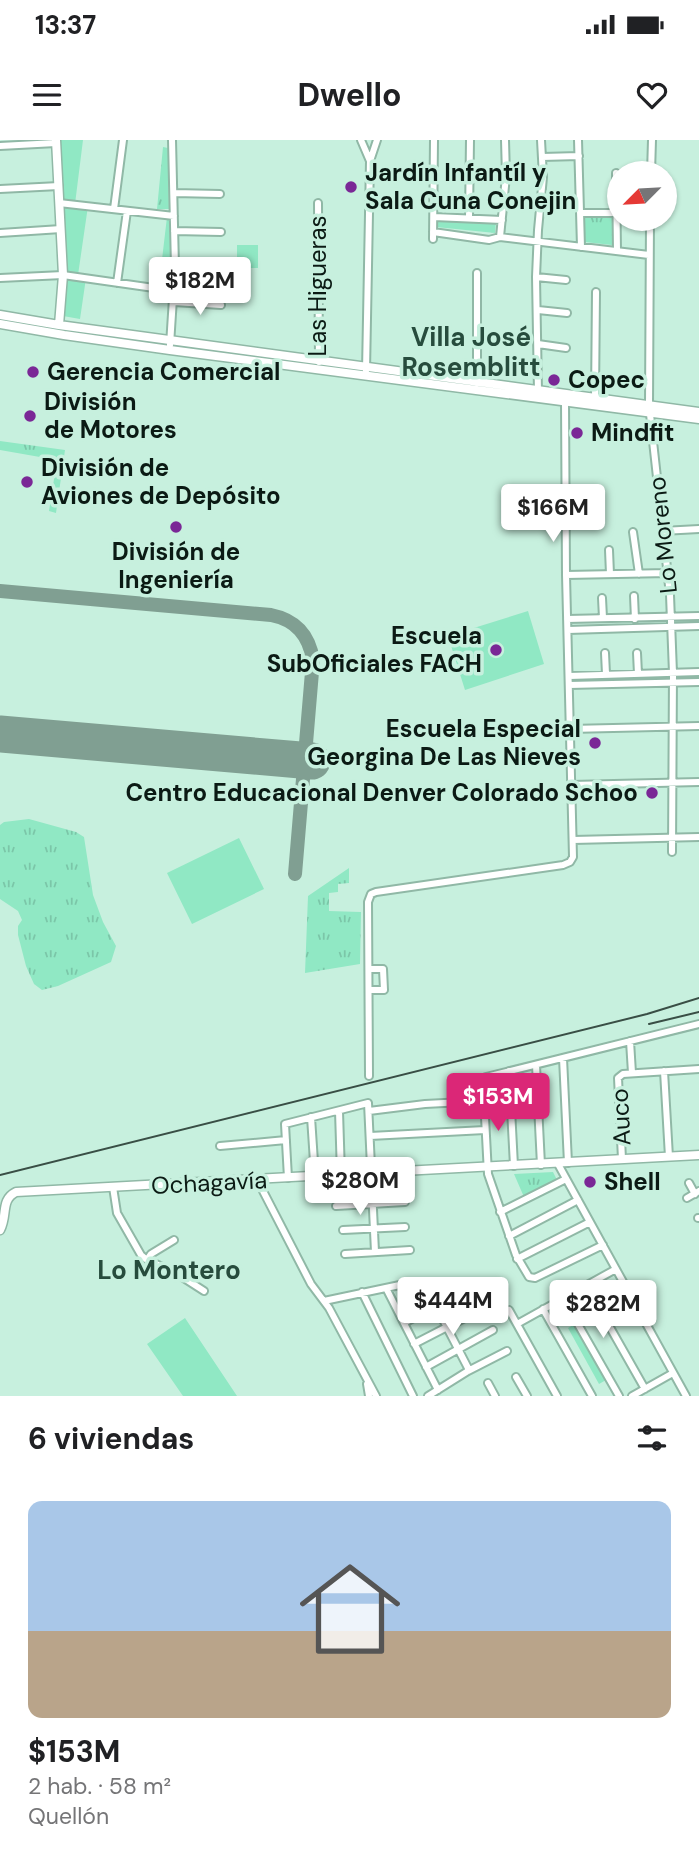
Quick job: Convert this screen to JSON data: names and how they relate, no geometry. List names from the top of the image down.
{
  "streets": {
    "main road": ["Ochagavía"],
    "street": ["Las Higueras", "Lo Moreno", "Auco"]
  },
  "crossings": [
    ["Auco", "Ochagavía"]
  ],
  "districts": ["Villa José Rosemblitt", "Lo Montero"],
  "places": [
    "Jardín Infantíl y Sala Cuna Conejin",
    "Gerencia Comercial",
    "Copec",
    "División de Motores",
    "Mindfit",
    "División de Aviones de Depósito",
    "División de Ingeniería",
    "Escuela SubOficiales FACH",
    "Escuela Especial Georgina De Las Nieves",
    "Centro Educacional Denver Colorado Schoo",
    "Shell"
  ],
  "north": "bottom left",
  "page": {
    "status": "13:37",
    "header": "Dwello",
    "price": [
      "$182M",
      "$166M",
      "$153M",
      "$280M",
      "$444M",
      "$282M"
    ],
    "heading": "6 viviendas",
    "list": [
      {
        "name": "$153M",
        "note": "2 hab. · 58 m² · Quellón"
      }
    ]
  }
}
